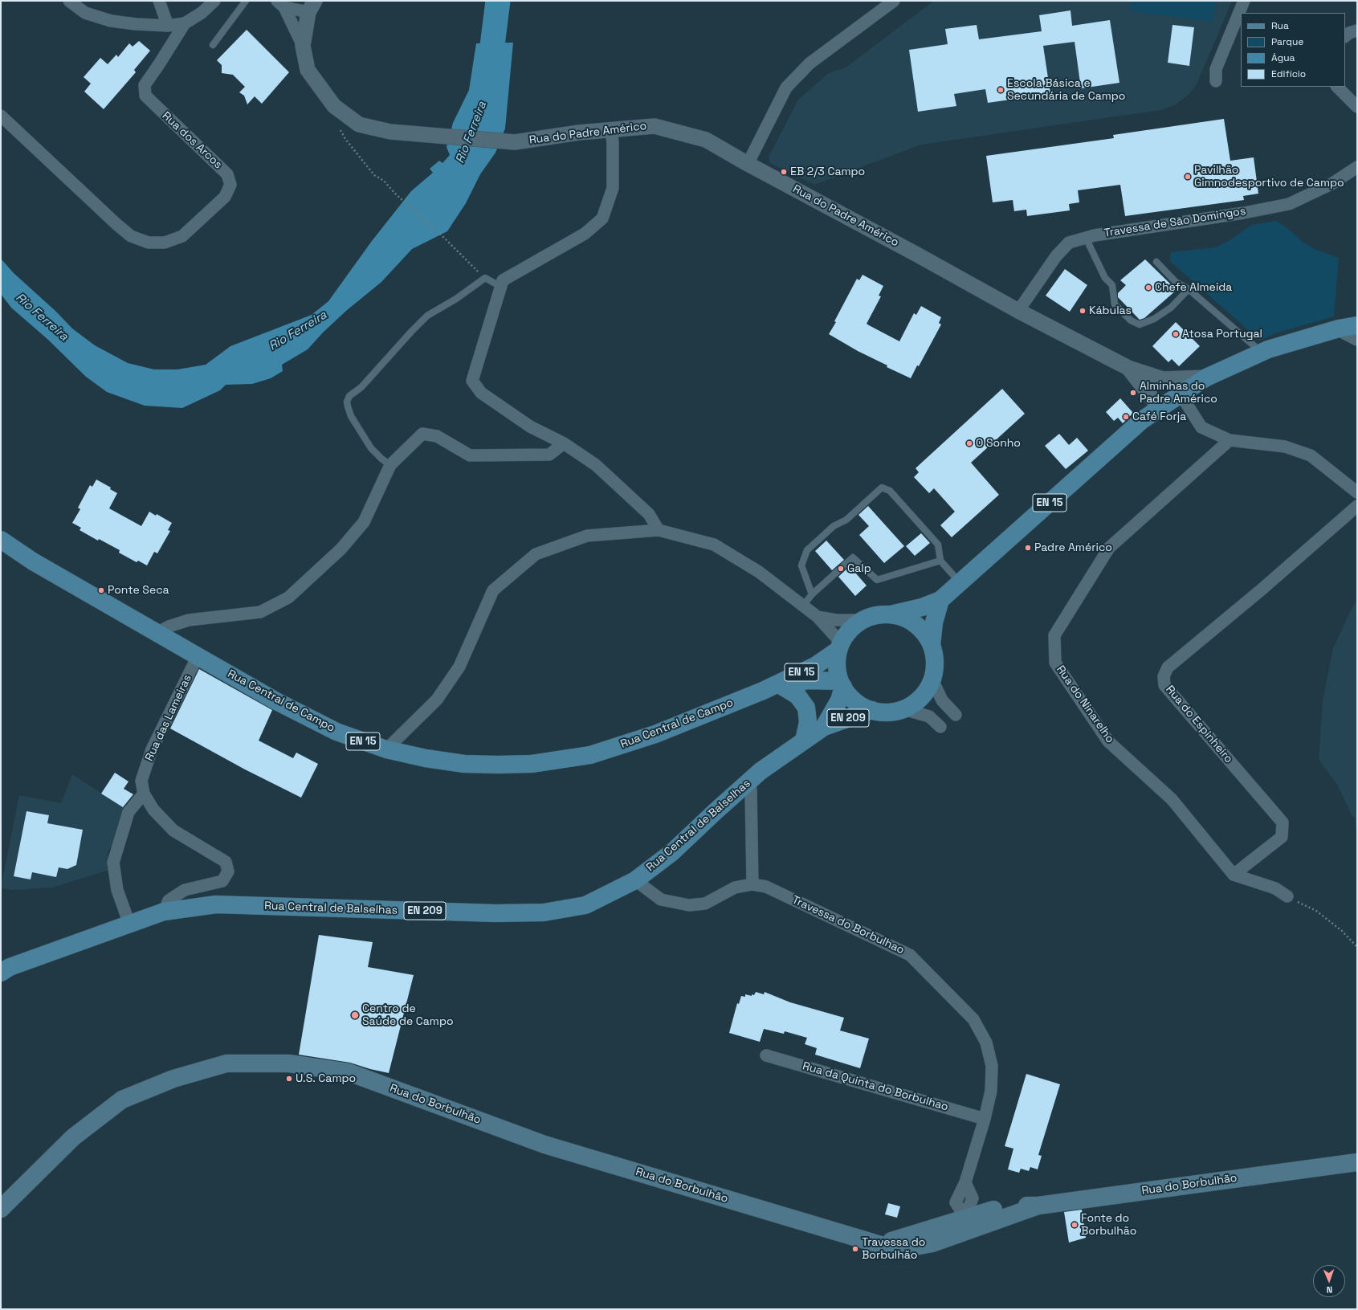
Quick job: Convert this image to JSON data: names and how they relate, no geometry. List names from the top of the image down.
{
  "streets": {
    "main road": [
      "EN 15",
      "Rua Central de Campo",
      "EN 209",
      "Rua Central de Balselhas",
      "Rua do Borbulhão"
    ],
    "street": [
      "Rua do Padre Américo",
      "Rua dos Arcos",
      "Travessa de São Domingos",
      "Rua do Ninarelho",
      "Rua das Lameiras",
      "Rua do Espinheiro",
      "Travessa do Borbulhao",
      "Rua da Quinta do Borbulhao"
    ]
  },
  "crossings": [
    ["Rua do Padre Américo", "Travessa de São Domingos"],
    ["Rua do Padre Américo", "EN 15"],
    ["EN 15", "Rua Central de Campo"],
    ["EN 15", "Rua Central de Balselhas"],
    ["Rua Central de Campo", "Rua das Lameiras"],
    ["Rua Central de Campo", "Rua Central de Balselhas"],
    ["Rua do Ninarelho", "Rua do Espinheiro"],
    ["Rua Central de Balselhas", "Travessa do Borbulhao"],
    ["Travessa do Borbulhao", "Rua da Quinta do Borbulhao"],
    ["Travessa do Borbulhao", "Rua do Borbulhão"]
  ],
  "water": ["Rio Ferreira"],
  "places": [
    "Escola Básica e Secundária de Campo",
    "EB 2/3 Campo",
    "Pavilhão Gimnodesportivo de Campo",
    "Chefe Almeida",
    "Kábulas",
    "Atosa Portugal",
    "Alminhas do Padre Américo",
    "Café Forja",
    "O Sonho",
    "Padre Américo",
    "Galp",
    "Ponte Seca",
    "Centro de Saúde de Campo",
    "U.S. Campo",
    "Fonte do Borbulhão",
    "Travessa do Borbulhão"
  ],
  "legend": [
    "Rua",
    "Parque",
    "Água",
    "Edifício"
  ],
  "north": "bottom"
}
